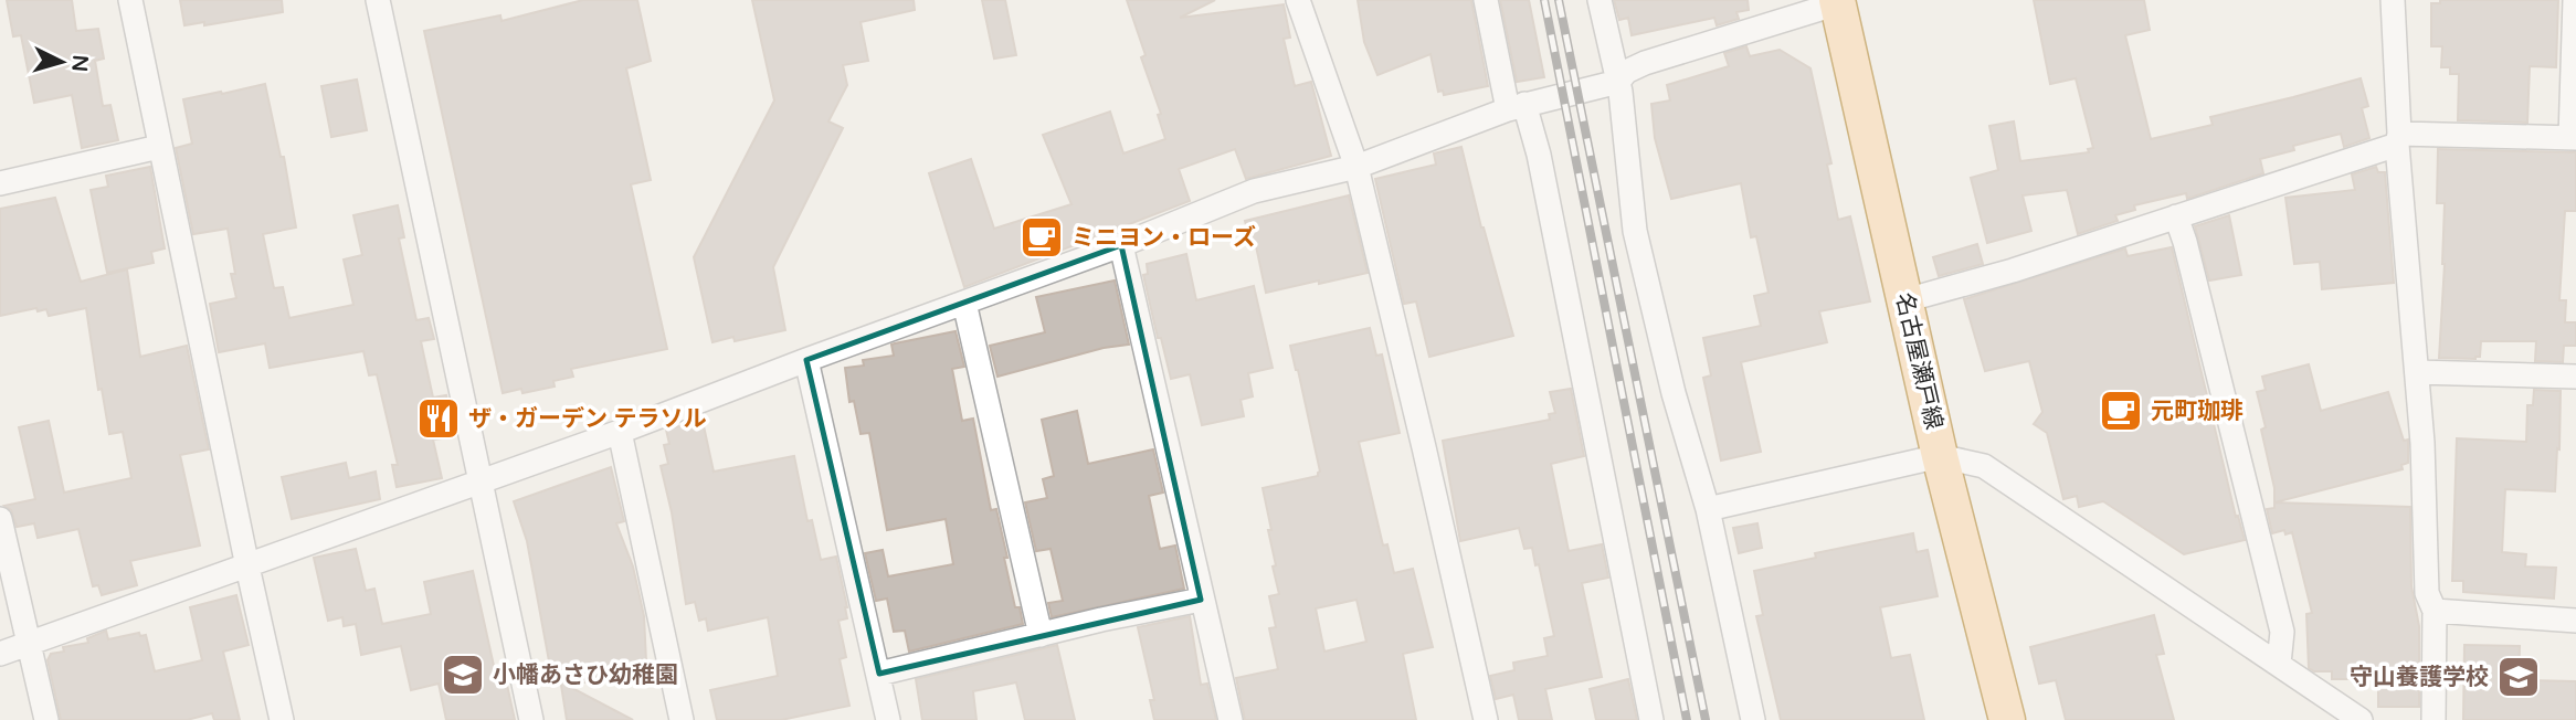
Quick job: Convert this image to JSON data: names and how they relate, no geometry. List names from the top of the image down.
{
  "streets": {
    "main road": ["名古屋瀬戸線"]
  },
  "places": {
    "cafe": ["ミニヨン・ローズ", "元町珈琲"],
    "restaurant": ["ザ・ガーデン テラソル"],
    "school or university": ["小幡あさひ幼稚園", "守山養護学校"]
  },
  "north": "right"
}
